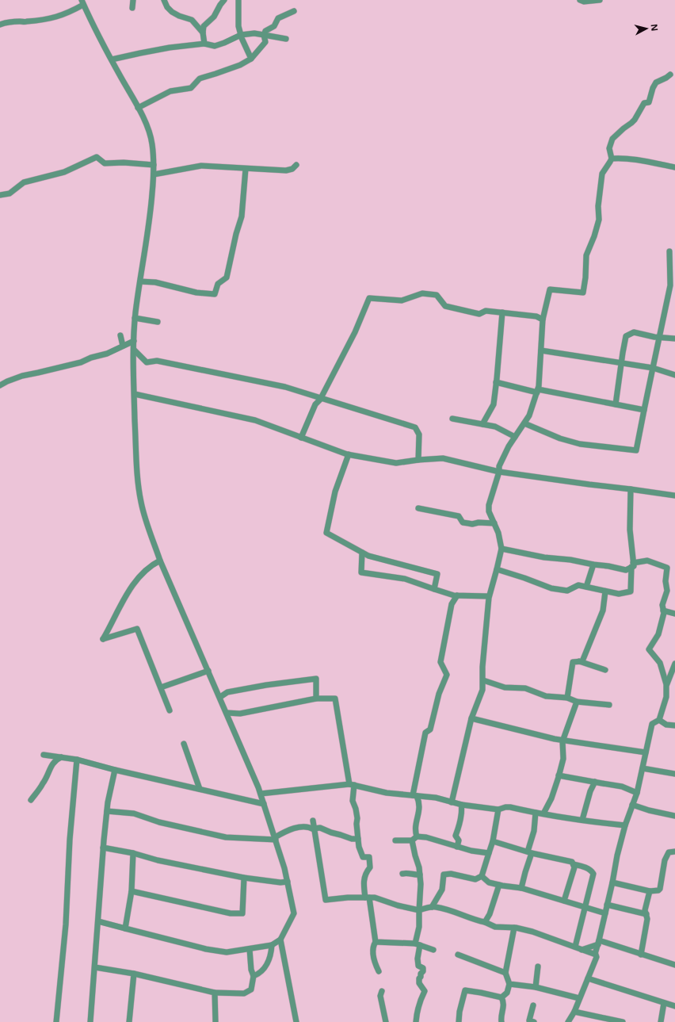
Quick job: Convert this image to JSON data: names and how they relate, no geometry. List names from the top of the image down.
{
  "north": "right"
}
